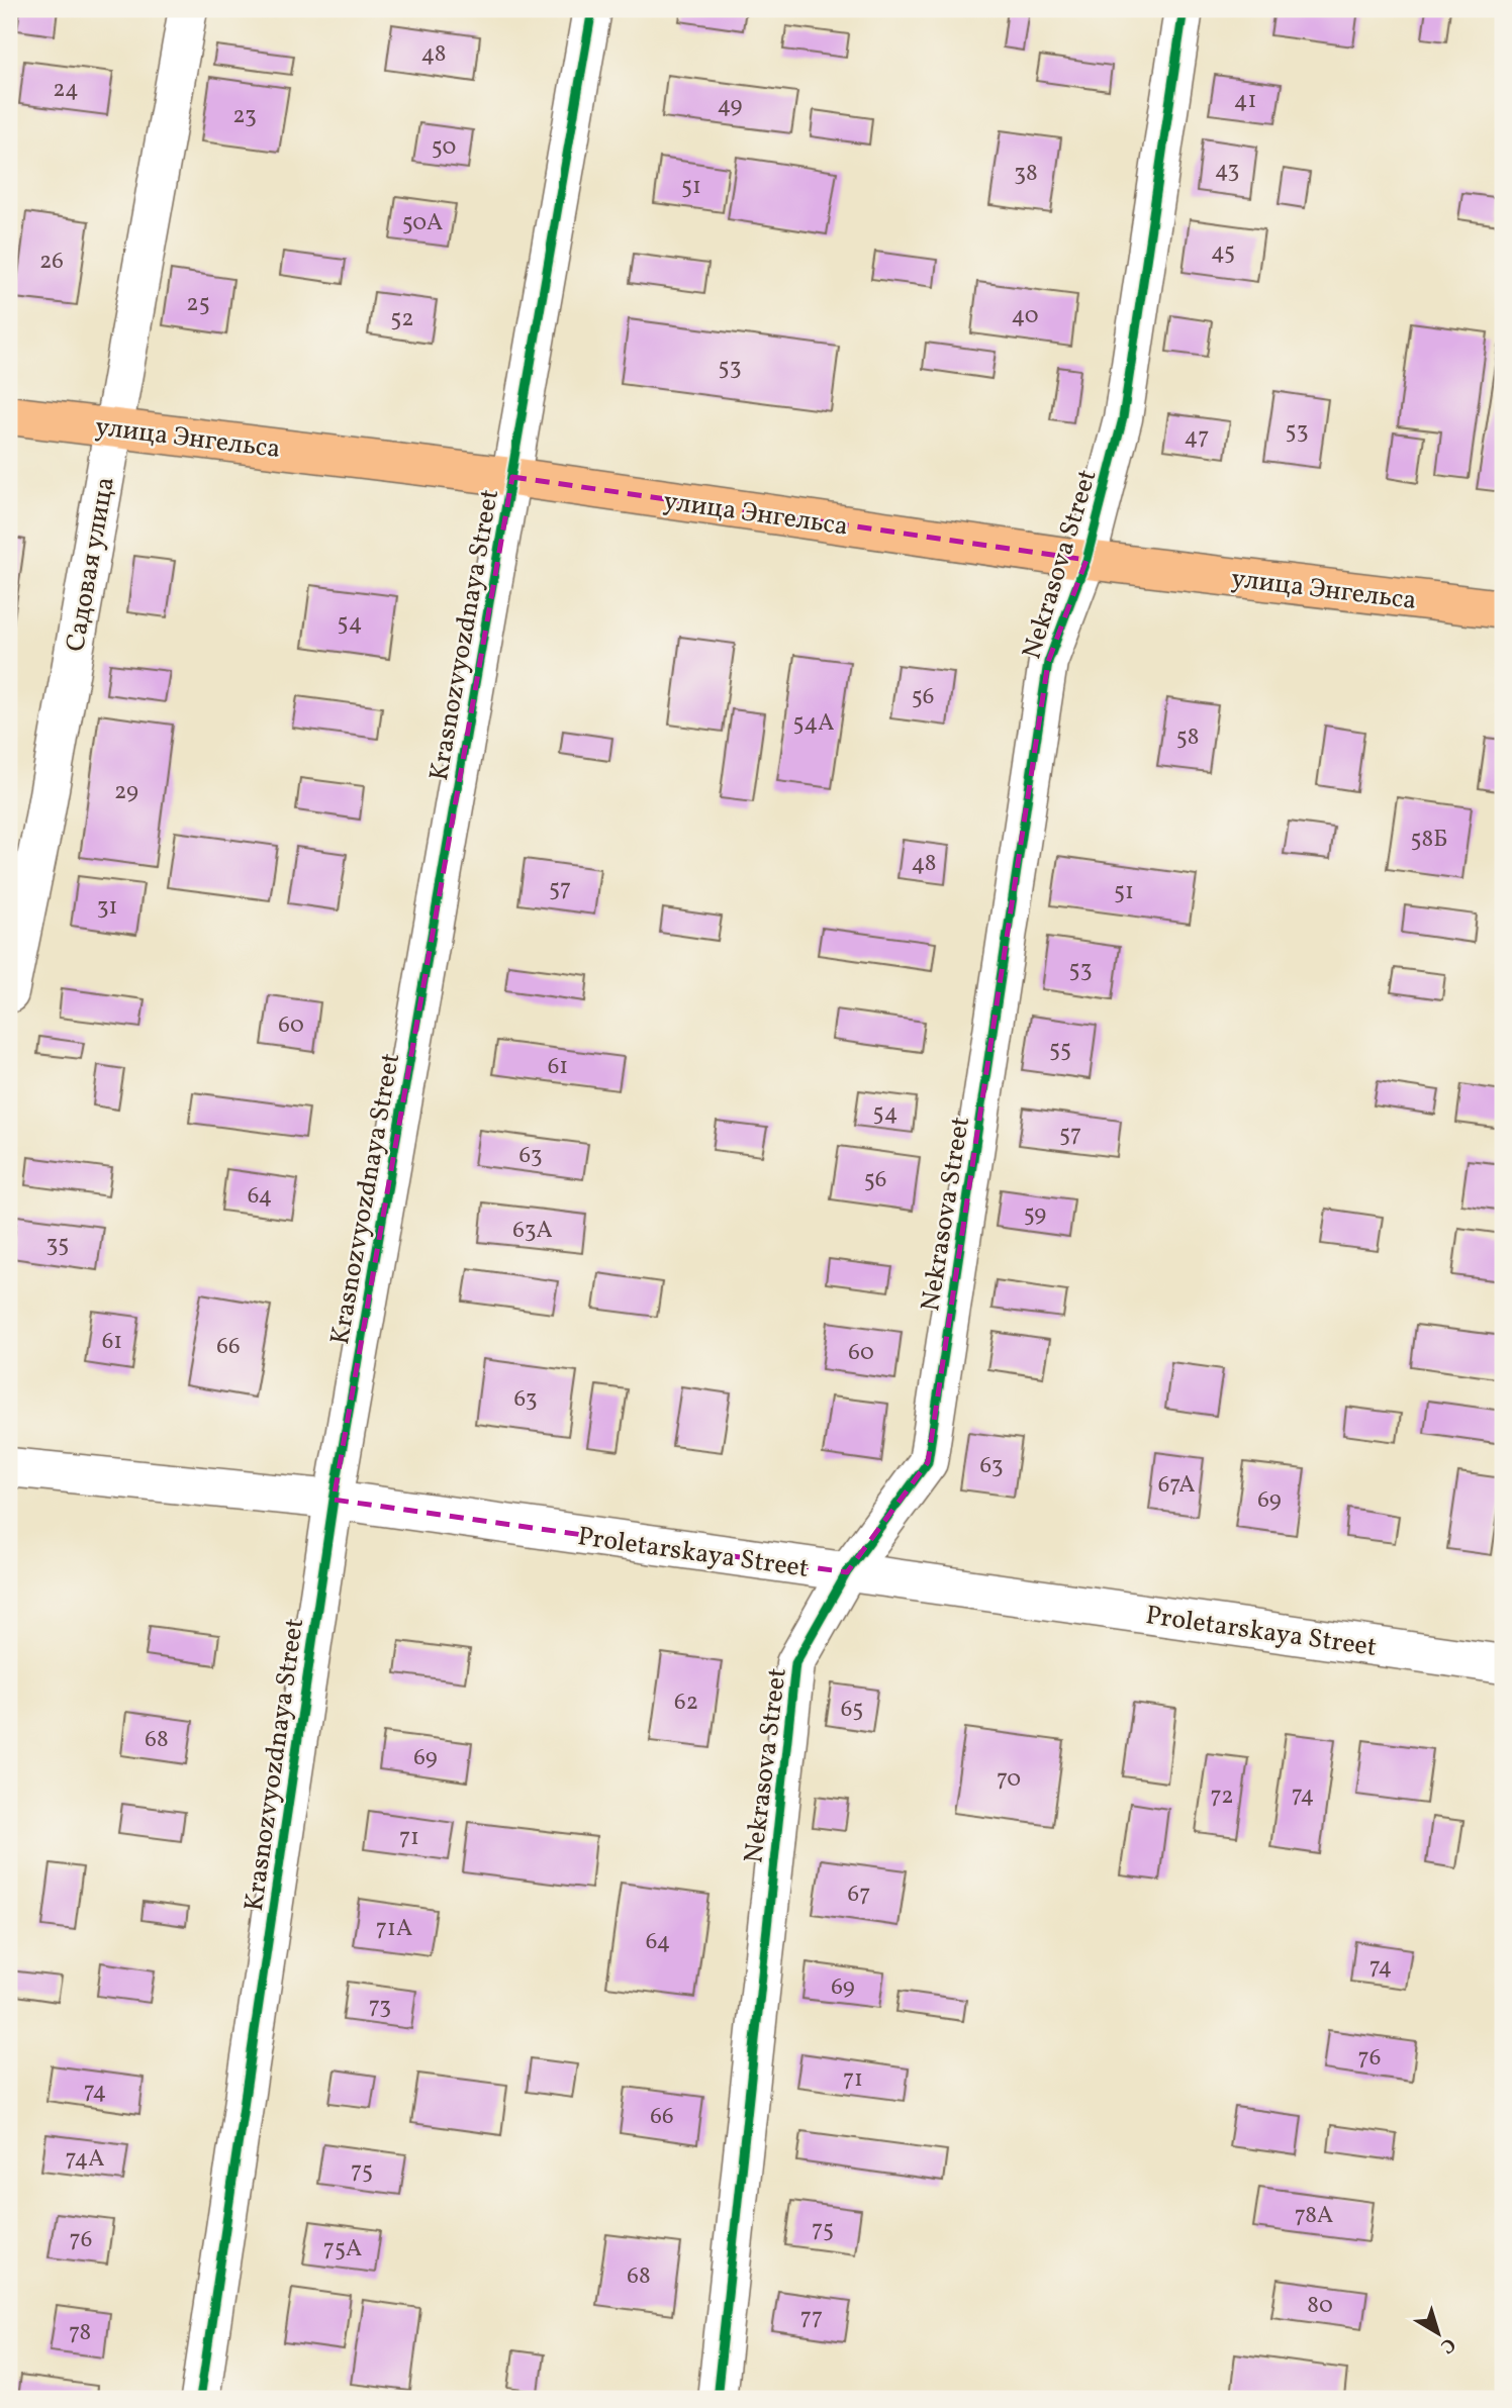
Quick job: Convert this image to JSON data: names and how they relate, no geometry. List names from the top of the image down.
{
  "streets": {
    "main road": ["улица Энгельса"],
    "street": [
      "Садовая улица",
      "Nekrasova Street",
      "Krasnozvyozdnaya Street",
      "Proletarskaya Street"
    ]
  },
  "crossings": [
    ["улица Энгельса", "Садовая улица"],
    ["улица Энгельса", "Nekrasova Street"],
    ["улица Энгельса", "Krasnozvyozdnaya Street"],
    ["Nekrasova Street", "Proletarskaya Street"],
    ["Krasnozvyozdnaya Street", "Proletarskaya Street"]
  ],
  "house_numbers": [
    "48",
    "24",
    "41",
    "49",
    "23",
    "50",
    "43",
    "38",
    "51",
    "50А",
    "45",
    "26",
    "25",
    "40",
    "52",
    "53",
    "53",
    "47",
    "54",
    "56",
    "54А",
    "58",
    "29",
    "58Б",
    "48",
    "57",
    "51",
    "31",
    "53",
    "60",
    "55",
    "61",
    "54",
    "57",
    "63",
    "56",
    "64",
    "59",
    "63А",
    "35",
    "61",
    "66",
    "60",
    "63",
    "63",
    "67А",
    "69",
    "62",
    "65",
    "68",
    "69",
    "70",
    "74",
    "72",
    "71",
    "67",
    "71А",
    "64",
    "74",
    "69",
    "73",
    "76",
    "71",
    "74",
    "66",
    "74А",
    "75",
    "78А",
    "75",
    "76",
    "75А",
    "68",
    "80",
    "77",
    "78"
  ],
  "north": "bottom right"
}
